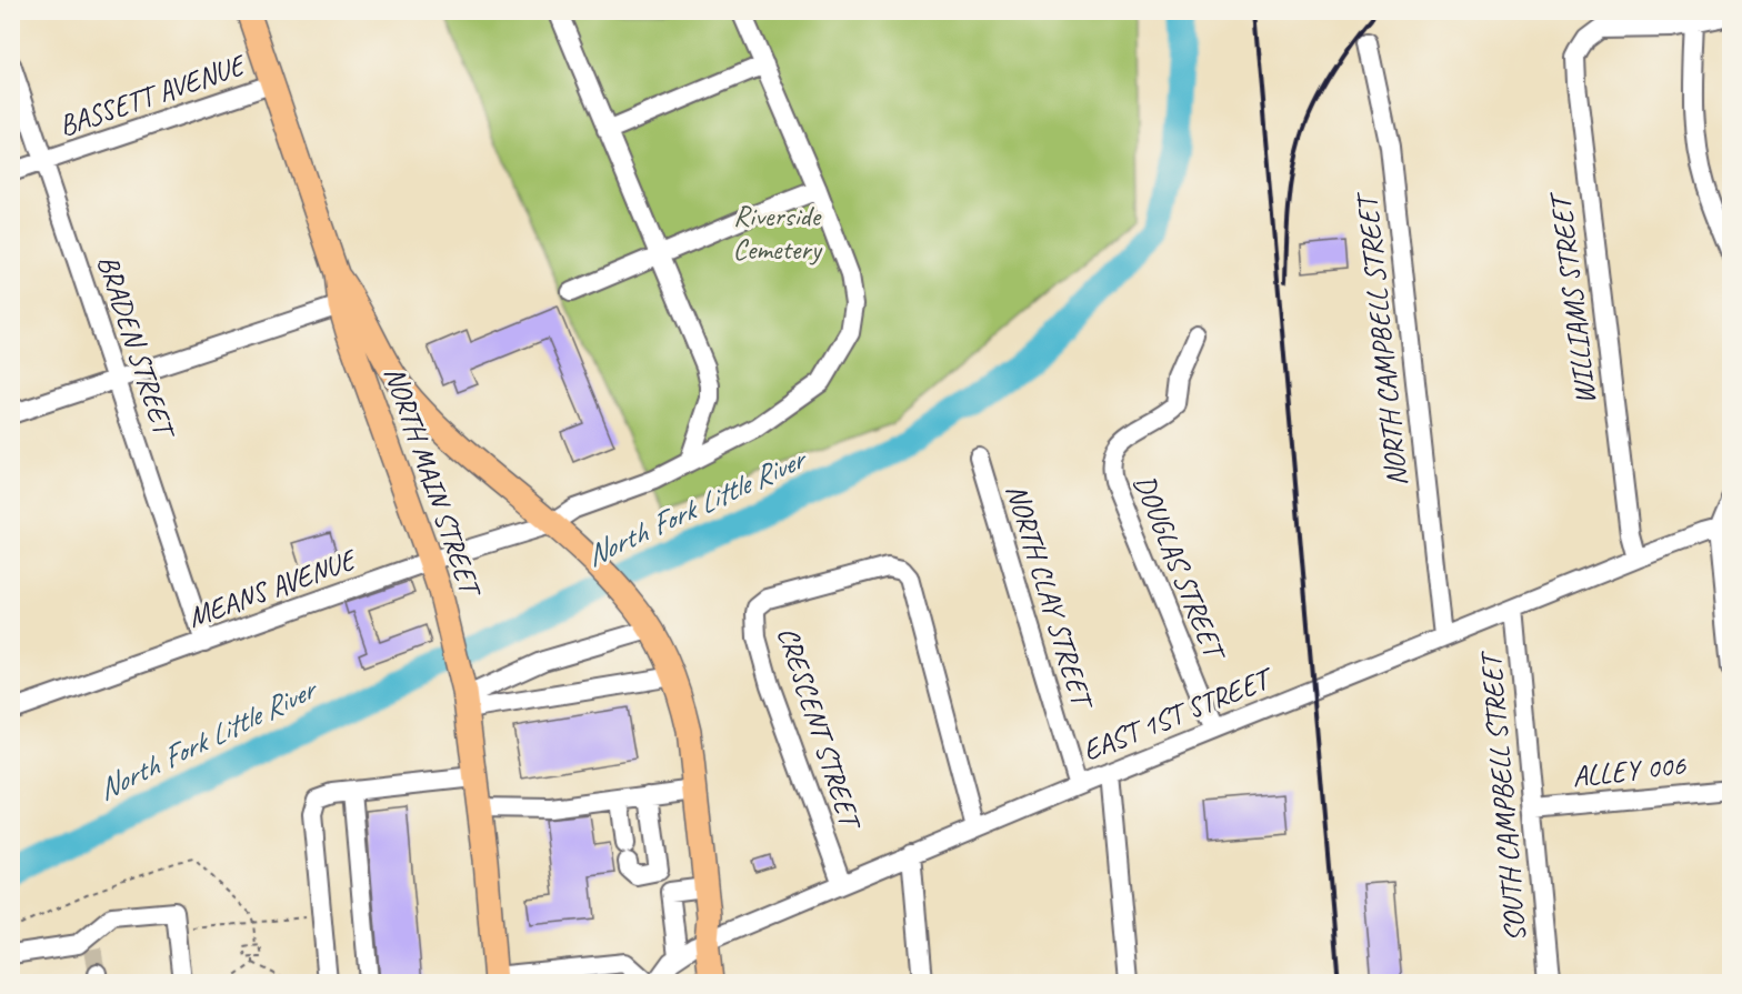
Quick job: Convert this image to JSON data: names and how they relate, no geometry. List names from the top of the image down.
{
  "streets": {
    "main road": ["NORTH MAIN STREET"],
    "street": [
      "BASSETT AVENUE",
      "WILLIAMS STREET",
      "NORTH CAMPBELL STREET",
      "BRADEN STREET",
      "DOUGLAS STREET",
      "MEANS AVENUE",
      "NORTH CLAY STREET",
      "EAST 1ST STREET",
      "CRESCENT STREET",
      "ALLEY 006",
      "SOUTH CAMPBELL STREET"
    ]
  },
  "crossings": [
    ["BASSETT AVENUE", "BRADEN STREET"],
    ["BASSETT AVENUE", "NORTH MAIN STREET"],
    ["WILLIAMS STREET", "EAST 1ST STREET"],
    ["NORTH CAMPBELL STREET", "EAST 1ST STREET"],
    ["BRADEN STREET", "MEANS AVENUE"],
    ["NORTH MAIN STREET", "MEANS AVENUE"],
    ["DOUGLAS STREET", "EAST 1ST STREET"],
    ["NORTH CLAY STREET", "EAST 1ST STREET"],
    ["EAST 1ST STREET", "CRESCENT STREET"],
    ["EAST 1ST STREET", "SOUTH CAMPBELL STREET"],
    ["ALLEY 006", "SOUTH CAMPBELL STREET"]
  ],
  "water": ["North Fork Little River"],
  "parks": ["Riverside Cemetery"]
}
